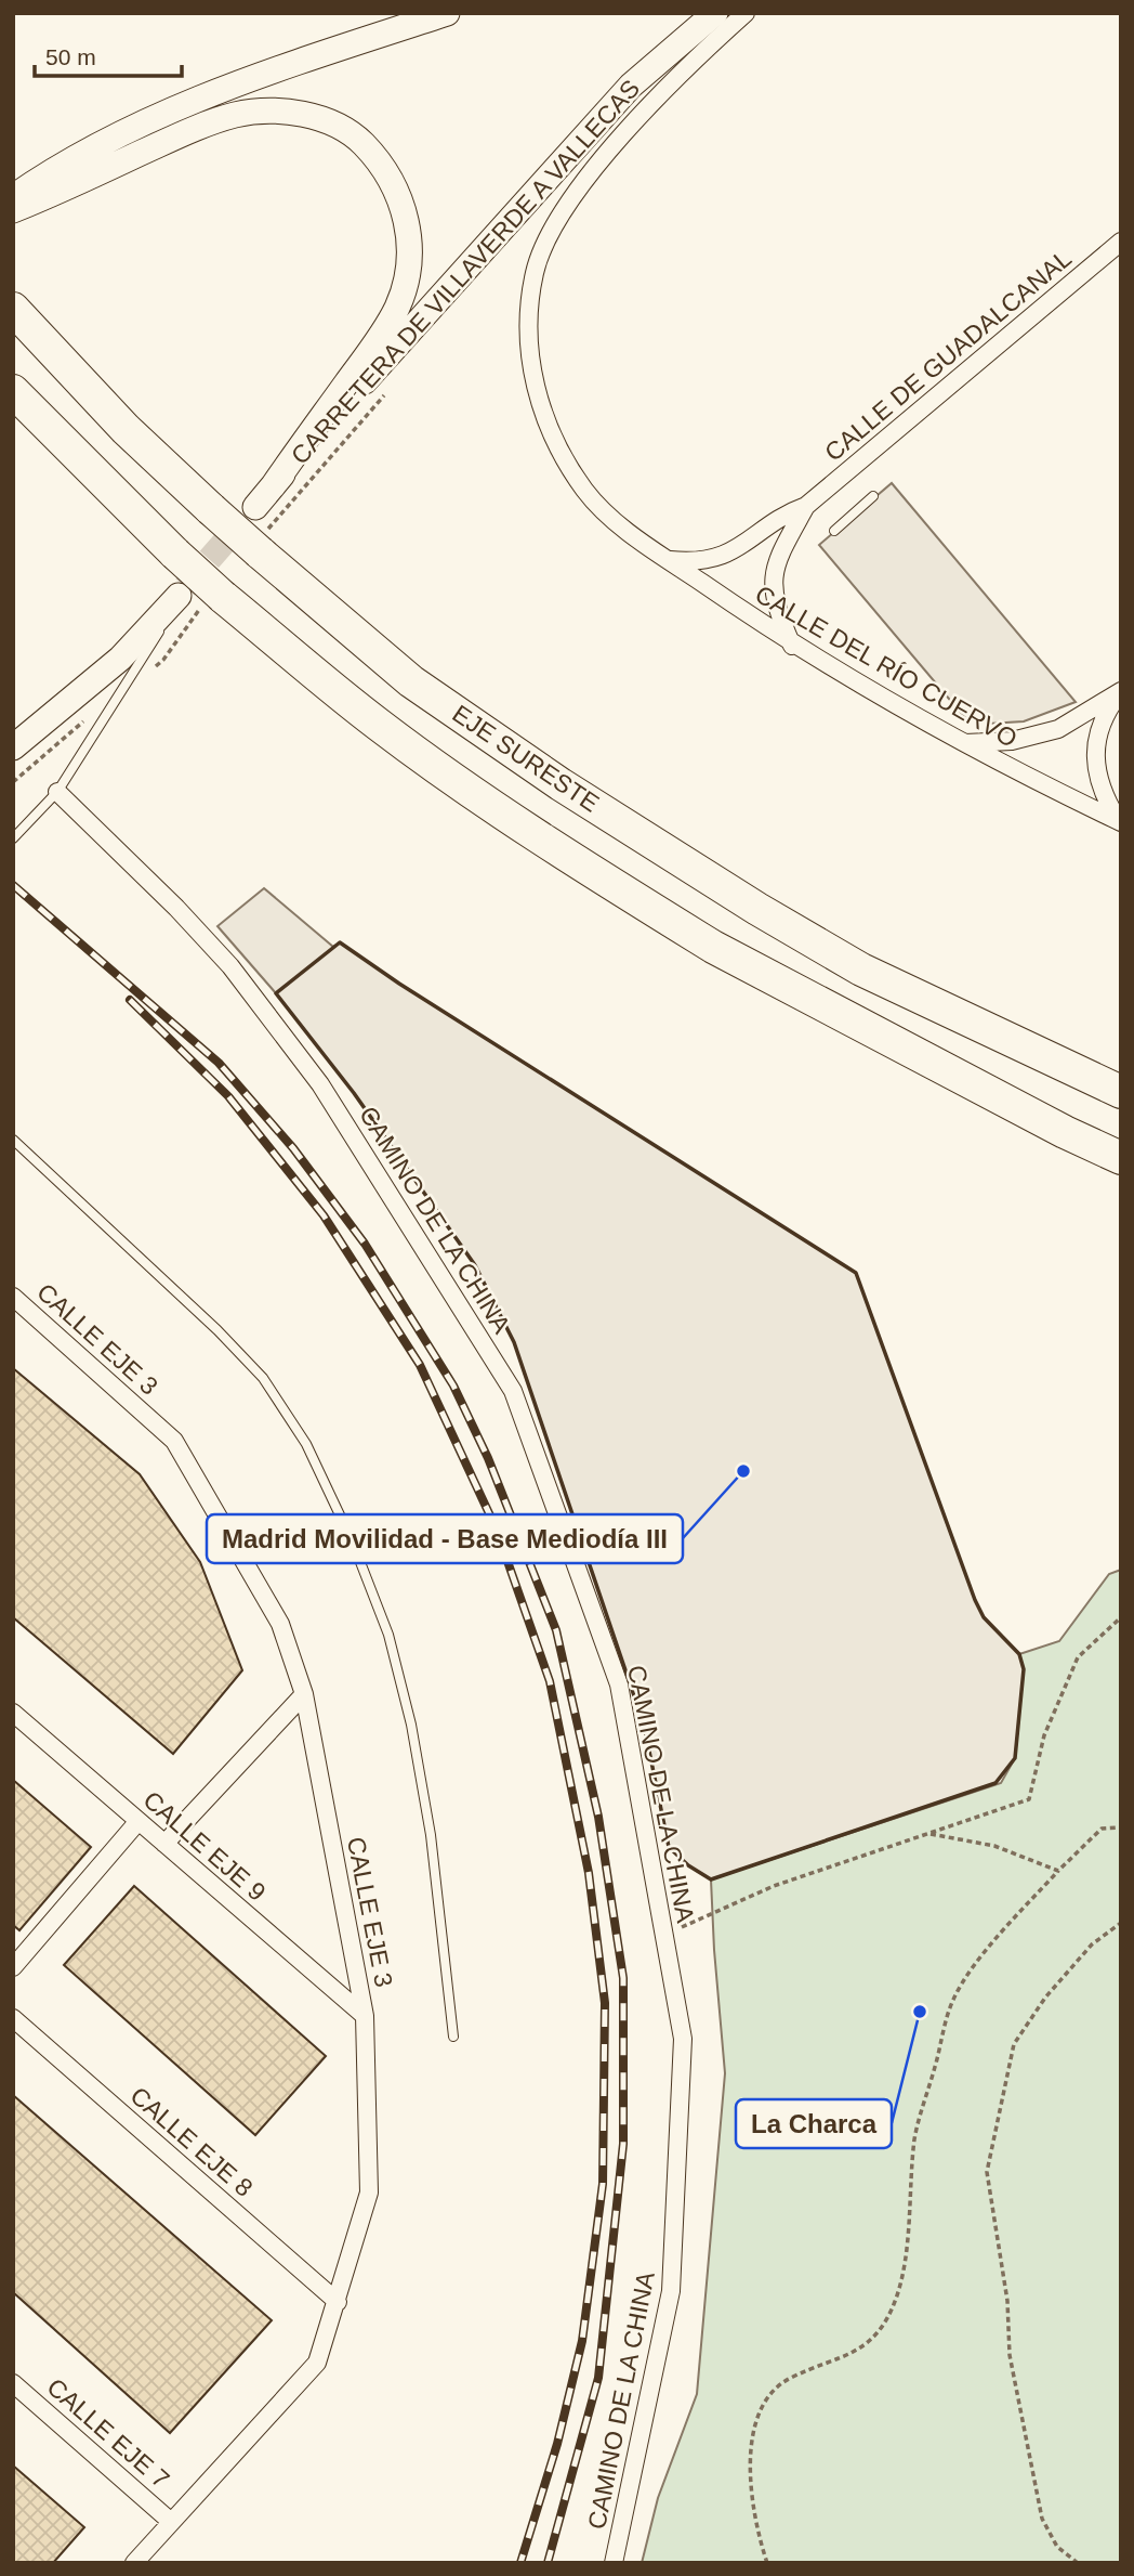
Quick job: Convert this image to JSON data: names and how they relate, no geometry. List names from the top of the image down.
{
  "streets": {
    "highway": ["EJE SURESTE"],
    "main road": ["CARRETERA DE VILLAVERDE A VALLECAS"],
    "street": [
      "CALLE DE GUADALCANAL",
      "CALLE DEL RÍO CUERVO",
      "CAMINO DE LA CHINA",
      "CALLE EJE 3",
      "CALLE EJE 9",
      "CALLE EJE 8",
      "CALLE EJE 7"
    ]
  },
  "crossings": [
    ["CALLE DE GUADALCANAL", "CALLE DEL RÍO CUERVO"],
    ["CALLE EJE 3", "CALLE EJE 9"],
    ["CALLE EJE 3", "CALLE EJE 8"],
    ["CALLE EJE 3", "CALLE EJE 7"]
  ],
  "places": ["Madrid Movilidad - Base Mediodía III", "La Charca"],
  "scale_bar": "50 m"
}
